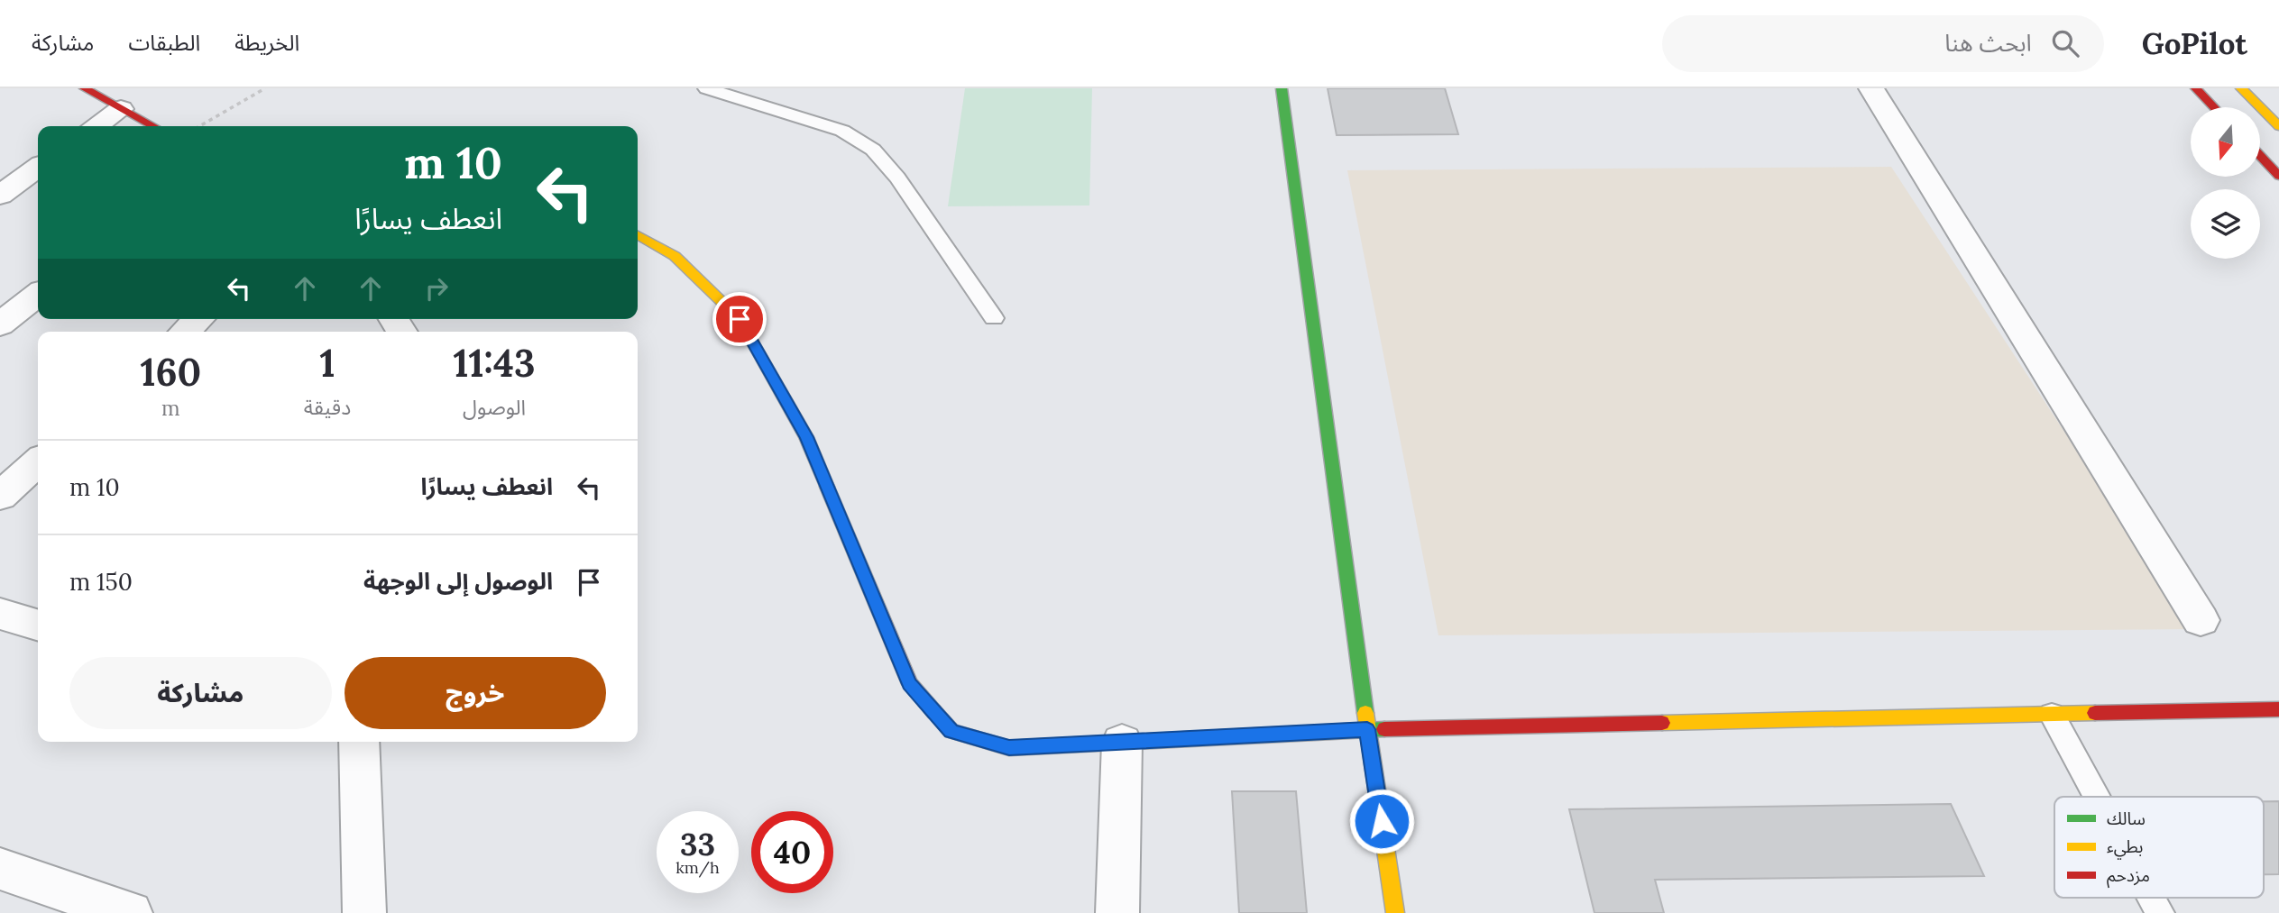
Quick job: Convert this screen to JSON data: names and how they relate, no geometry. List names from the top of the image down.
{
  "legend": ["سالك", "بطيء", "مزدحم"],
  "north": "bottom",
  "page": {
    "header": "GoPilot",
    "search": "ابحث هنا",
    "nav": ["الخريطة", "الطبقات", "مشاركة"],
    "turn": ["10 m", "انعطف يسارًا"],
    "eta": [
      "11:43",
      "الوصول",
      "1",
      "دقيقة",
      "160",
      "m"
    ],
    "list": [
      {
        "name": "انعطف يسارًا",
        "value": "10 m"
      },
      {
        "name": "الوصول إلى الوجهة",
        "value": "150 m"
      }
    ],
    "buttons": ["خروج", "مشاركة"],
    "speed": "33 km/h",
    "limit": "40"
  }
}
